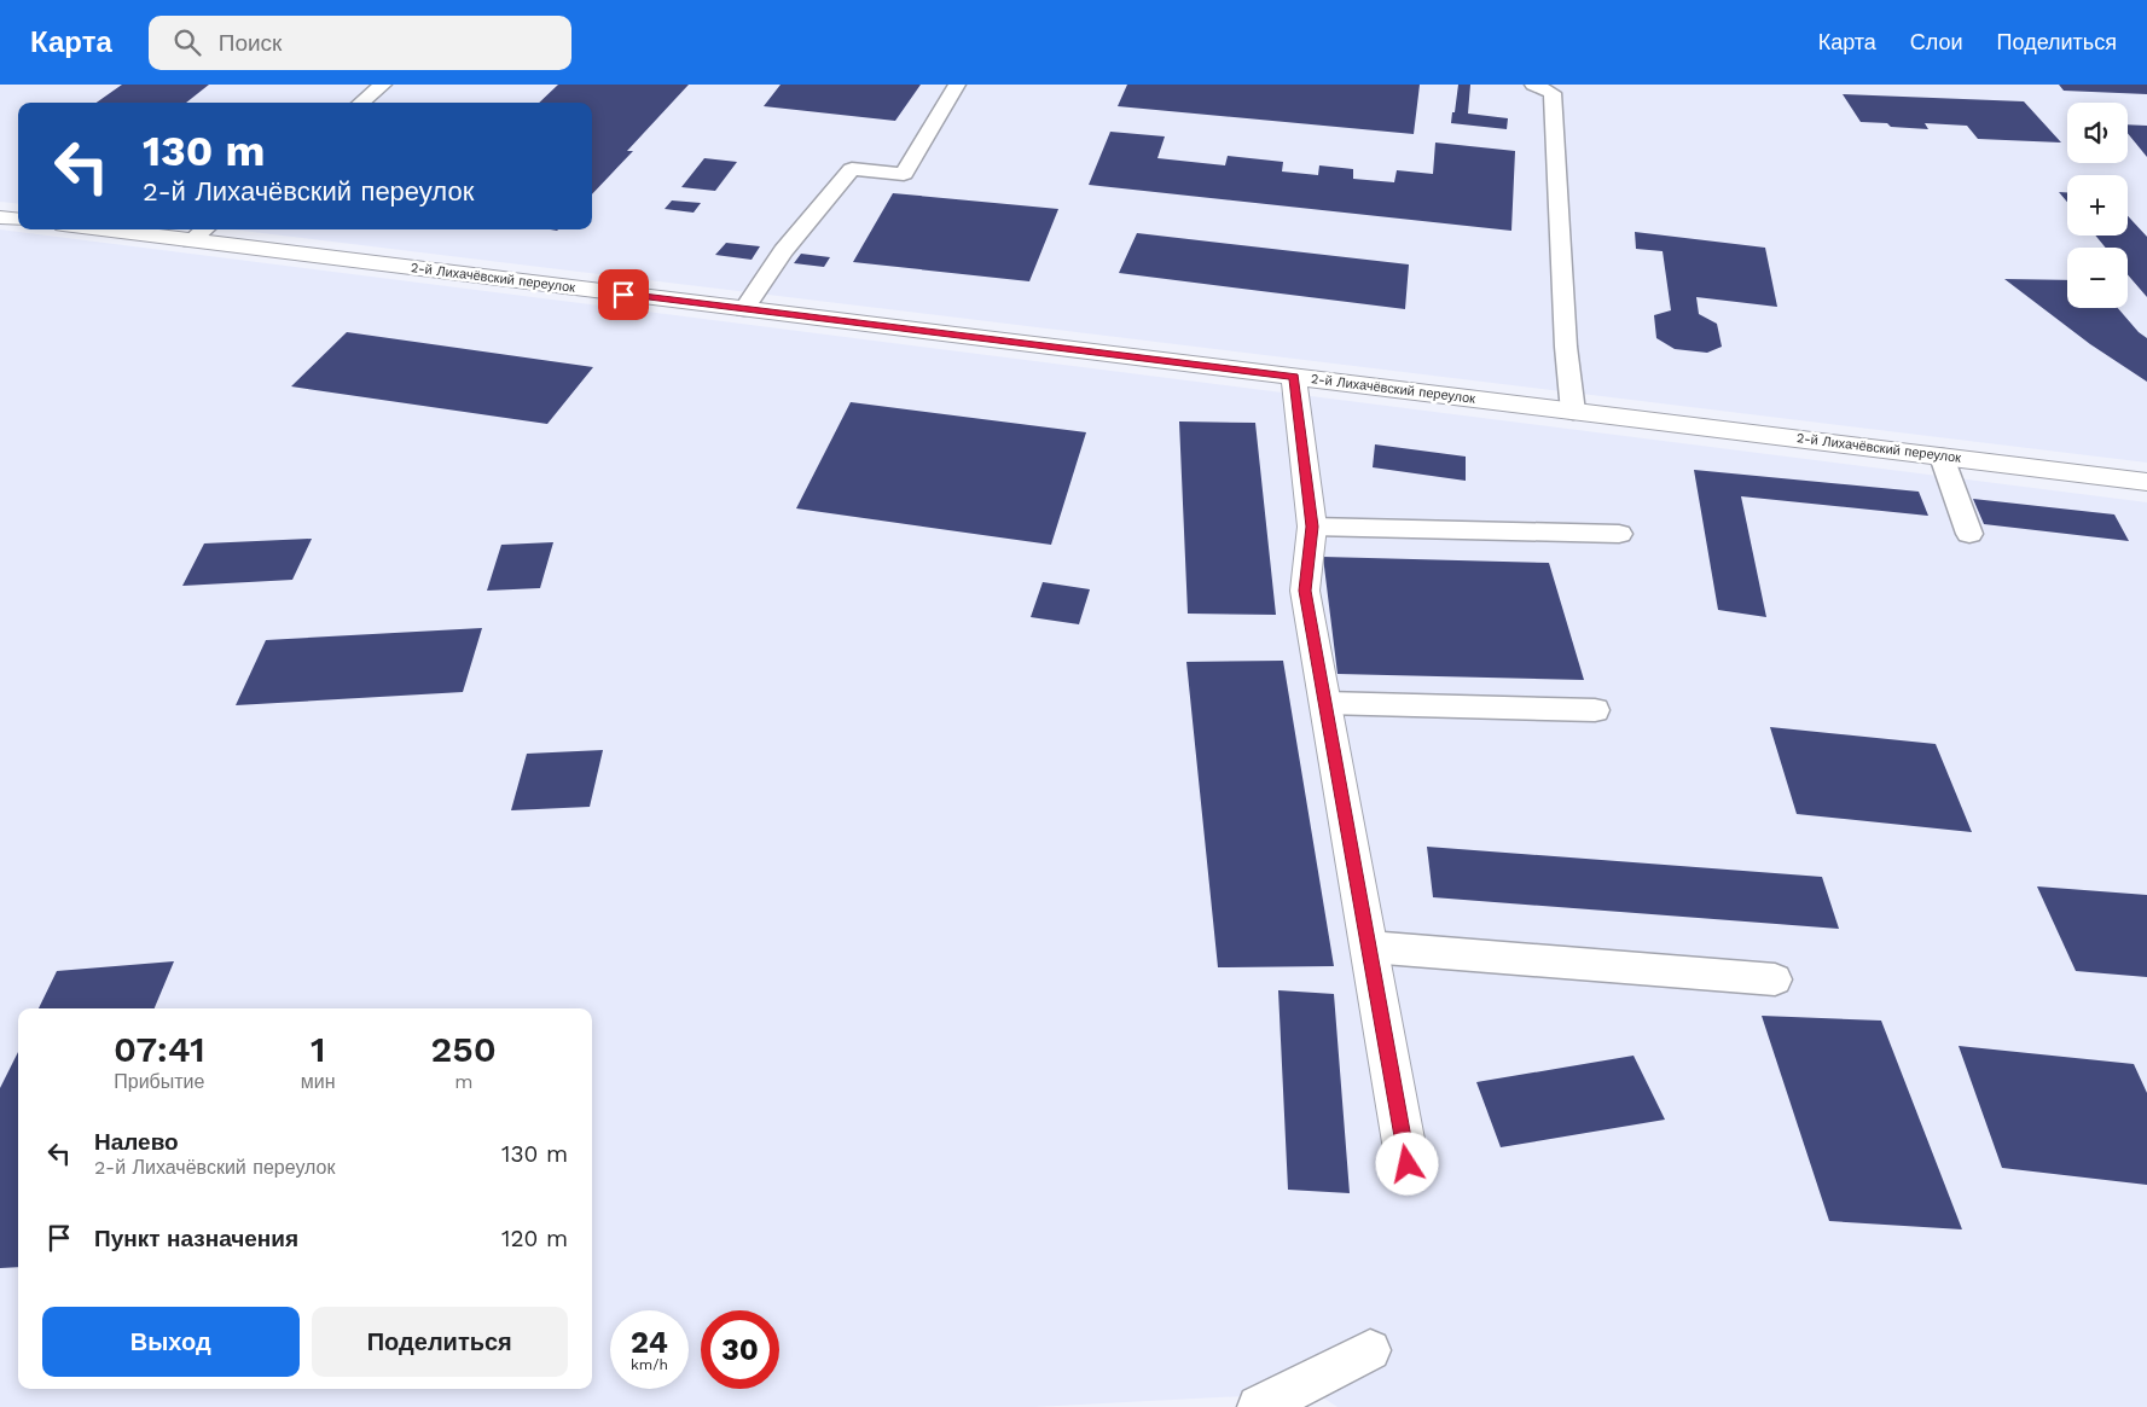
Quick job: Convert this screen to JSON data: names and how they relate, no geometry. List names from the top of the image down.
{
  "streets": {
    "street": ["2-й Лихачёвский переулок"]
  },
  "page": {
    "header": "Карта",
    "search": "Поиск",
    "nav": ["Карта", "Слои", "Поделиться"],
    "map_buttons": ["+", "−"],
    "turn": ["130 m", "2-й Лихачёвский переулок"],
    "eta": [
      "07:41",
      "Прибытие",
      "1",
      "мин",
      "250",
      "m"
    ],
    "list": [
      {
        "name": "Налево",
        "note": "2-й Лихачёвский переулок",
        "value": "130 m"
      },
      {
        "name": "Пункт назначения",
        "value": "120 m"
      }
    ],
    "buttons": ["Выход", "Поделиться"],
    "speed": "24 km/h",
    "limit": "30"
  }
}
